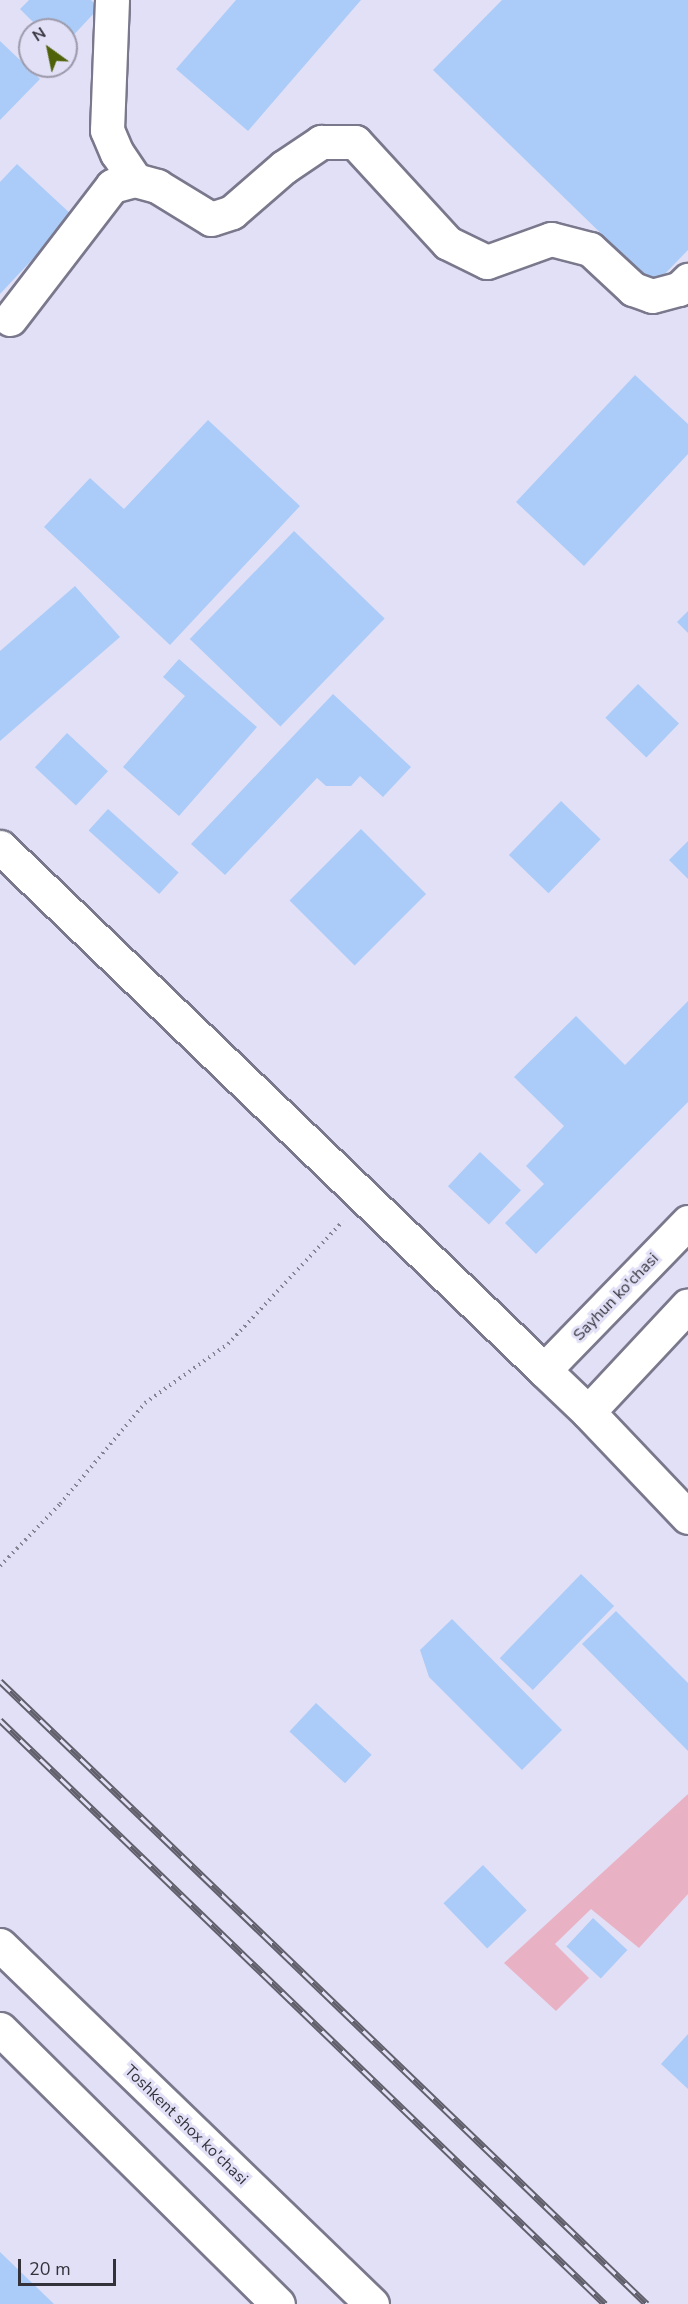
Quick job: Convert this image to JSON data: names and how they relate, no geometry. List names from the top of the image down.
{
  "streets": {
    "main road": ["Sayhun ko'chasi", "Toshkent shox ko'chasi"]
  },
  "scale_bar": "20 m",
  "north": "top left"
}
